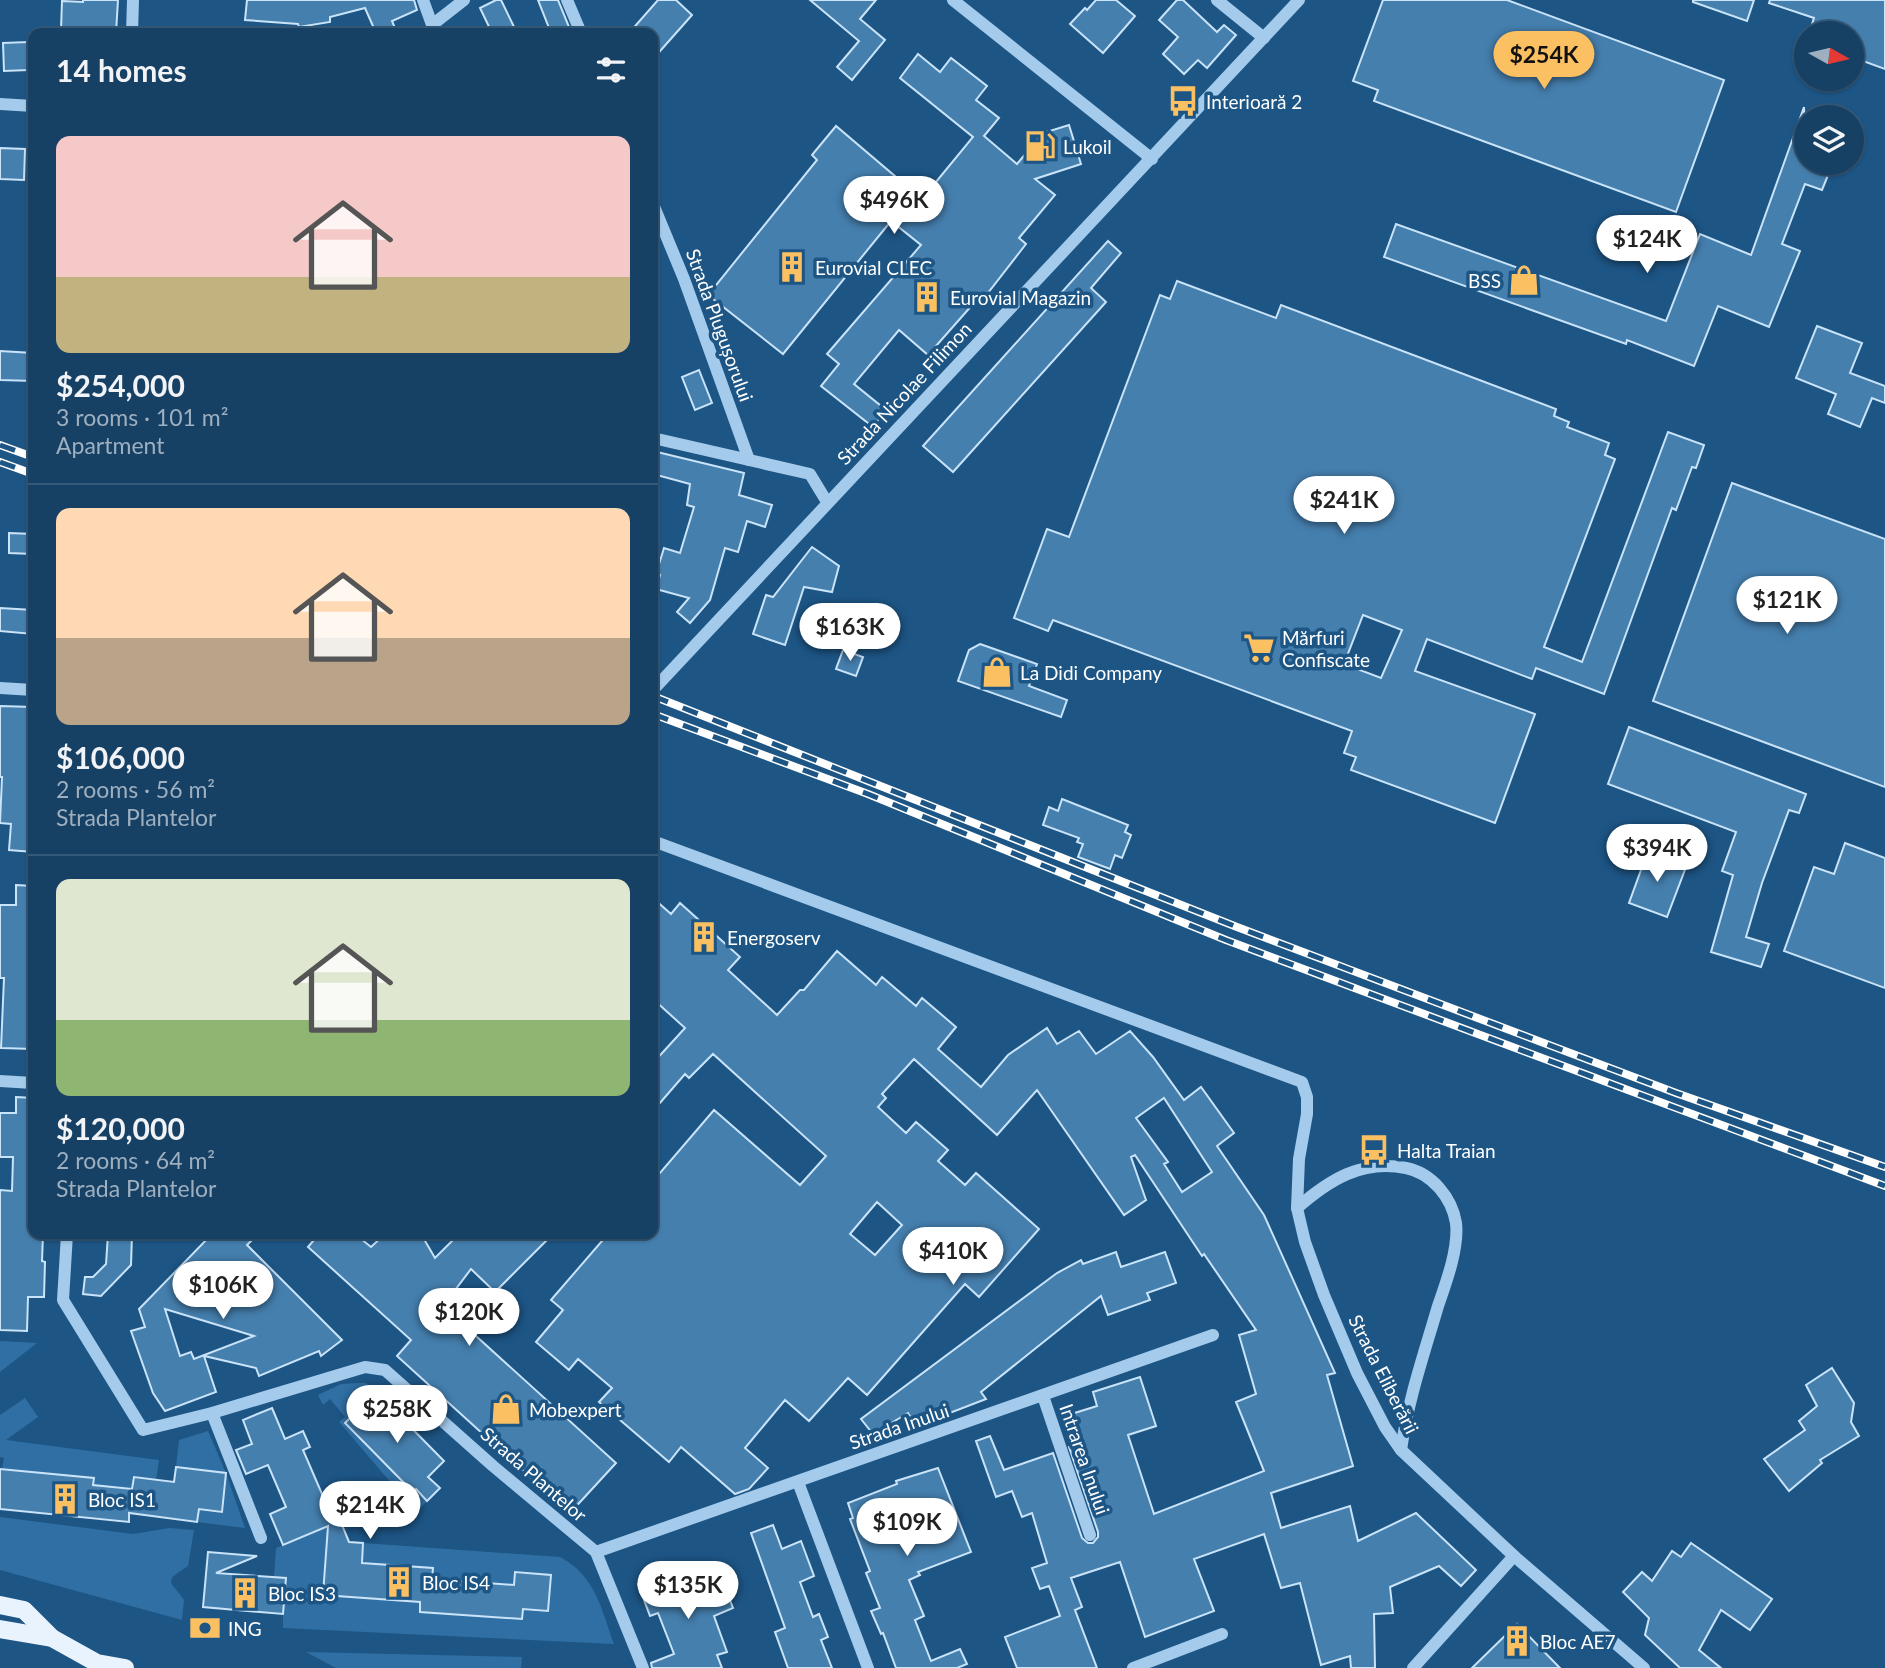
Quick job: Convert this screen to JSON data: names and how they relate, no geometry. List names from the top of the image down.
{
  "streets": {
    "street": [
      "Strada Plugușorului",
      "Strada Nicolae Filimon",
      "Strada Eliberării",
      "Strada Inului",
      "Intrarea Inului",
      "Strada Plantelor"
    ]
  },
  "crossings": [
    ["Strada Inului", "Intrarea Inului"],
    ["Strada Inului", "Strada Plantelor"]
  ],
  "places": {
    "bus stop": ["Interioară 2", "Halta Traian"],
    "fuel station": ["Lukoil"],
    "building": [
      "Eurovial CLEC",
      "Eurovial Magazin",
      "Energoserv",
      "Bloc IS1",
      "Bloc IS4",
      "Bloc IS3",
      "Bloc AE7"
    ],
    "shop": ["BSS", "La Didi Company", "Mobexpert"],
    "supermarket": ["Mărfuri Confiscate"],
    "bank": ["ING"]
  },
  "north": "right",
  "page": {
    "heading": "14 homes",
    "price": [
      "$254K",
      "$496K",
      "$124K",
      "$241K",
      "$121K",
      "$163K",
      "$394K",
      "$410K",
      "$106K",
      "$120K",
      "$258K",
      "$214K",
      "$109K",
      "$135K"
    ],
    "list": [
      {
        "name": "$254,000",
        "note": "3 rooms · 101 m² · Apartment"
      },
      {
        "name": "$106,000",
        "note": "2 rooms · 56 m² · Strada Plantelor"
      },
      {
        "name": "$120,000",
        "note": "2 rooms · 64 m² · Strada Plantelor"
      }
    ]
  }
}
